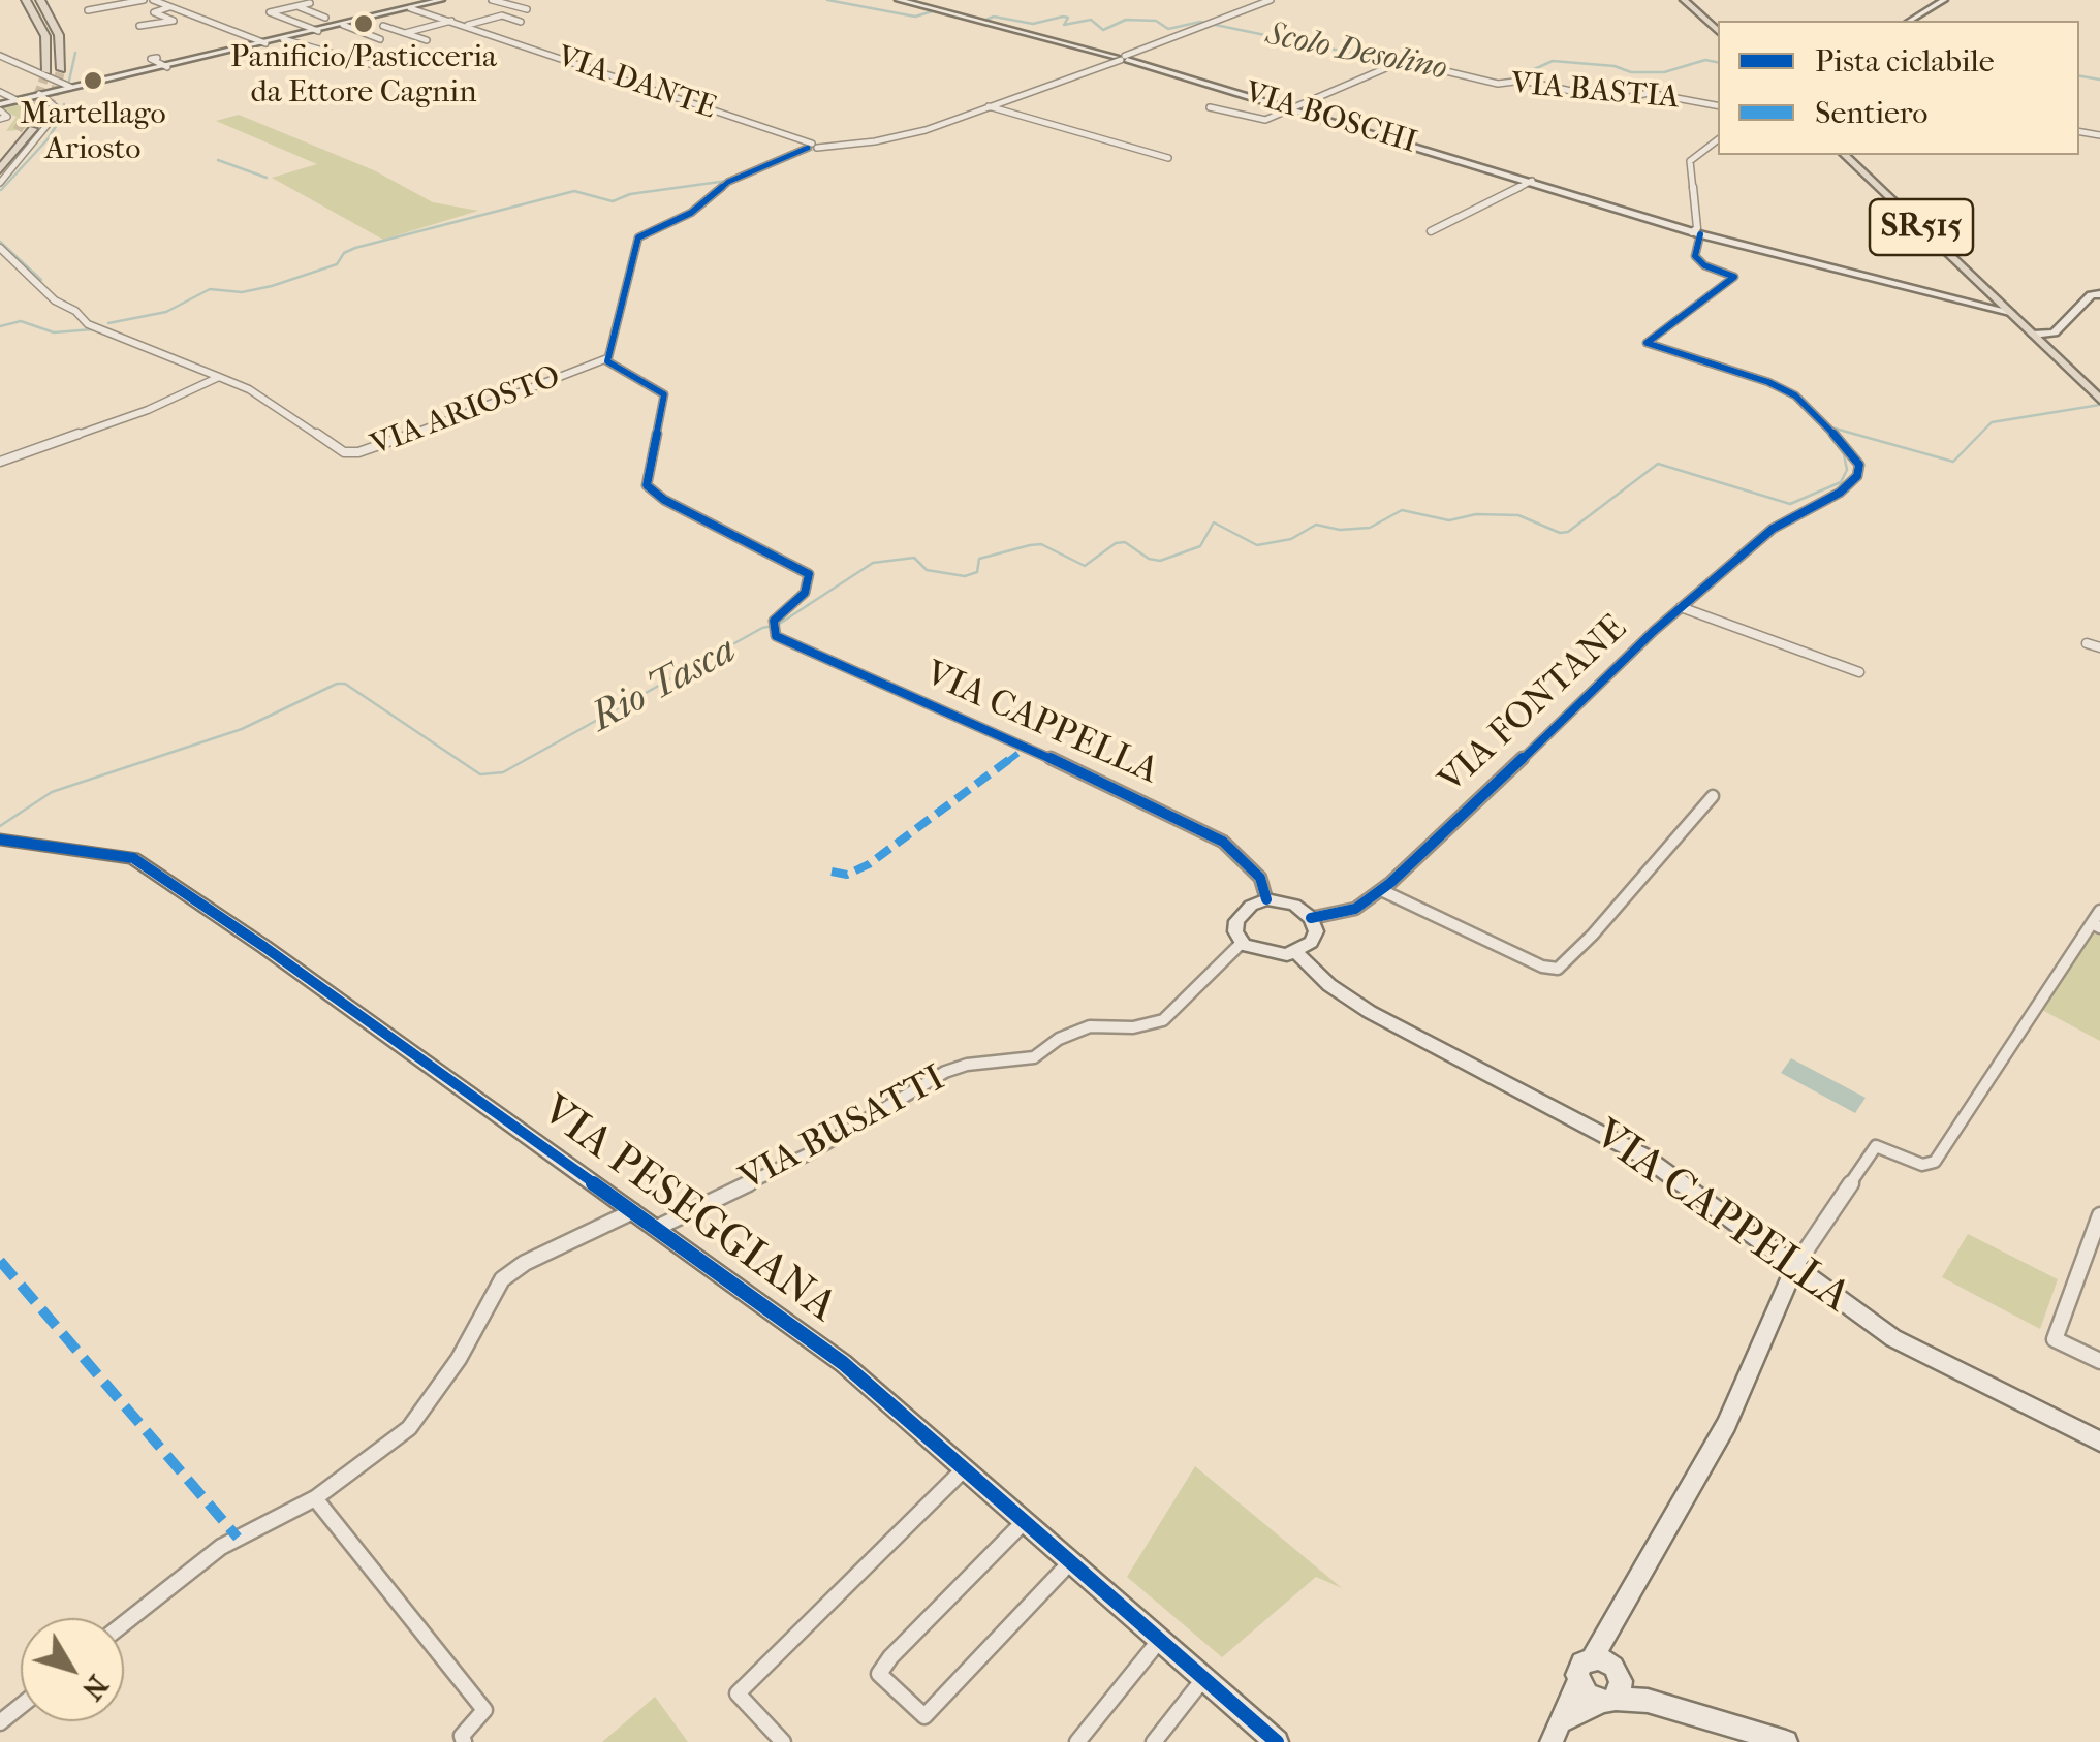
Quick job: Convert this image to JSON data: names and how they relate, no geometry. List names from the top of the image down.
{
  "streets": {
    "main road": ["SR515"],
    "street": [
      "VIA DANTE",
      "VIA BASTIA",
      "VIA BOSCHI",
      "VIA ARIOSTO",
      "VIA FONTANE",
      "VIA CAPPELLA",
      "VIA BUSATTI",
      "VIA PESEGGIANA"
    ]
  },
  "crossings": [
    ["VIA BASTIA", "VIA BOSCHI"],
    ["VIA BOSCHI", "SR515"],
    ["VIA BOSCHI", "VIA FONTANE"],
    ["VIA ARIOSTO", "VIA CAPPELLA"],
    ["VIA FONTANE", "VIA CAPPELLA"],
    ["VIA FONTANE", "VIA BUSATTI"],
    ["VIA CAPPELLA", "VIA BUSATTI"],
    ["VIA BUSATTI", "VIA PESEGGIANA"]
  ],
  "water": ["Scolo Desolino", "Rio Tasca"],
  "places": ["Panificio/Pasticceria da Ettore Cagnin", "Martellago Ariosto"],
  "legend": ["Pista ciclabile", "Sentiero"],
  "north": "bottom right"
}
